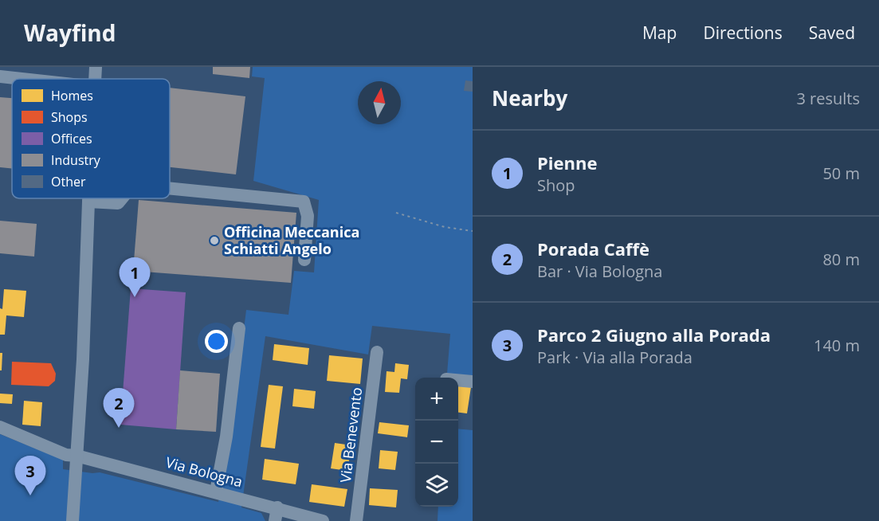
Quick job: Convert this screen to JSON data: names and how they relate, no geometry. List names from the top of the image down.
{
  "streets": {
    "street": ["Via Benevento", "Via Bologna"]
  },
  "places": ["Officina Meccanica Schiatti Angelo"],
  "legend": [
    "Homes",
    "Shops",
    "Offices",
    "Industry",
    "Other"
  ],
  "north": "top",
  "page": {
    "header": "Wayfind",
    "nav": ["Map", "Directions", "Saved"],
    "heading": ["Nearby", "3 results"],
    "list": [
      {
        "mark": "1",
        "name": "Pienne",
        "note": "Shop",
        "value": "50 m"
      },
      {
        "mark": "2",
        "name": "Porada Caffè",
        "note": "Bar · Via Bologna",
        "value": "80 m"
      },
      {
        "mark": "3",
        "name": "Parco 2 Giugno alla Porada",
        "note": "Park · Via alla Porada",
        "value": "140 m"
      }
    ],
    "pins": ["1", "2", "3"],
    "map_buttons": ["+", "−"]
  }
}
